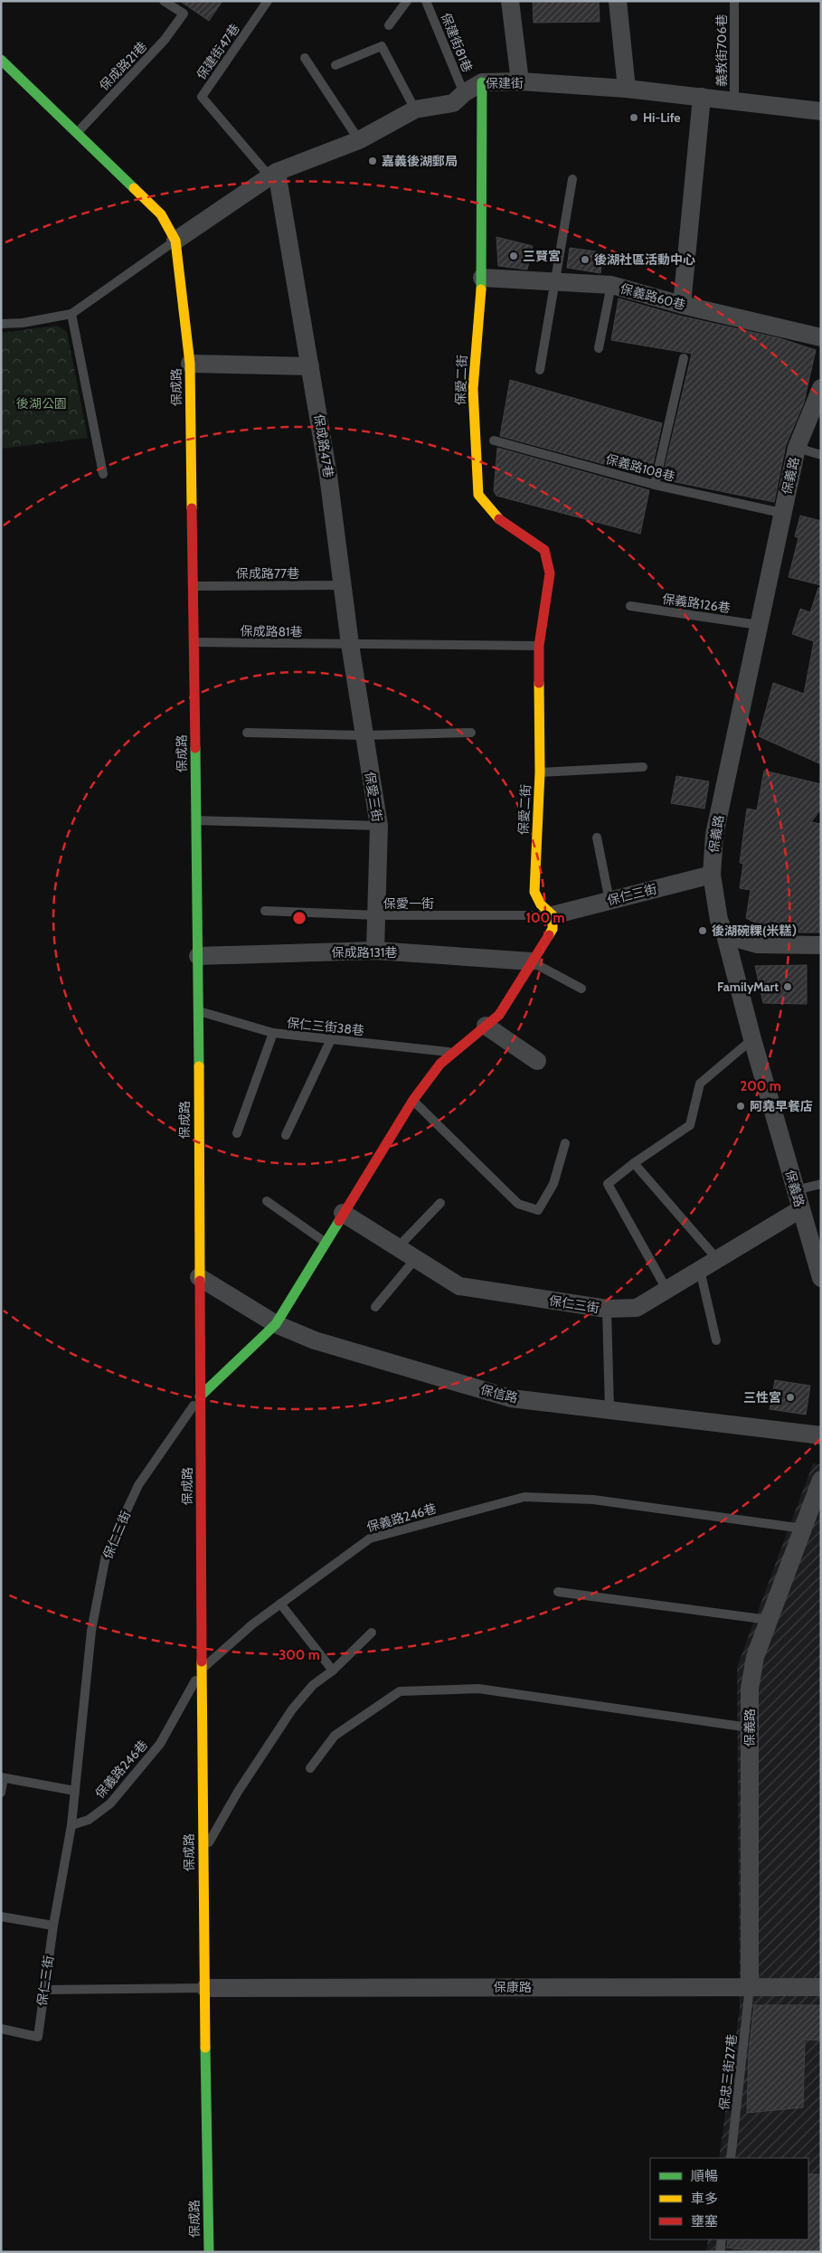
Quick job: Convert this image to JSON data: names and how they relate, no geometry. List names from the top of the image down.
{
  "streets": {
    "street": [
      "保建街",
      "保義路60巷",
      "保愛二街",
      "保成路",
      "保成路47巷",
      "保義路",
      "保愛三街",
      "保仁三街",
      "保成路131巷",
      "保信路",
      "保康路"
    ],
    "lane": [
      "保建街81巷",
      "義教街706巷",
      "保建街47巷",
      "保成路21巷",
      "保義路108巷",
      "保成路77巷",
      "保義路126巷",
      "保成路81巷",
      "保愛一街",
      "保仁三街38巷",
      "保義路246巷",
      "保忠三街27巷"
    ]
  },
  "crossings": [
    ["保建街81巷", "保建街"],
    ["義教街706巷", "保建街"],
    ["保建街47巷", "保建街"],
    ["保建街47巷", "保成路47巷"],
    ["保成路21巷", "保成路"],
    ["保建街", "保愛二街"],
    ["保建街", "保成路"],
    ["保建街", "保成路47巷"],
    ["保義路60巷", "保愛二街"],
    ["保愛二街", "保仁三街"],
    ["保愛二街", "保愛一街"],
    ["保成路", "保成路77巷"],
    ["保成路", "保成路81巷"],
    ["保成路", "保仁三街"],
    ["保成路", "保成路131巷"],
    ["保成路", "保仁三街38巷"],
    ["保成路", "保信路"],
    ["保成路", "保義路246巷"],
    ["保成路", "保康路"],
    ["保成路47巷", "保成路77巷"],
    ["保成路47巷", "保成路81巷"],
    ["保成路47巷", "保愛三街"],
    ["保義路108巷", "保義路"],
    ["保義路", "保義路126巷"],
    ["保義路", "保仁三街"],
    ["保義路", "保義路246巷"],
    ["保義路", "保康路"],
    ["保義路", "保忠三街27巷"],
    ["保成路81巷", "保愛三街"],
    ["保愛三街", "保愛一街"],
    ["保愛三街", "保成路131巷"],
    ["保仁三街", "保愛一街"],
    ["保仁三街", "保成路131巷"],
    ["保仁三街", "保仁三街38巷"],
    ["保仁三街", "保信路"],
    ["保仁三街", "保義路246巷"],
    ["保康路", "保忠三街27巷"]
  ],
  "parks": ["後湖公園"],
  "places": [
    "Hi-Life",
    "嘉義後湖郵局",
    "三賢宮",
    "後湖社區活動中心",
    "後湖碗粿(米糕）",
    "FamilyMart",
    "阿堯早餐店",
    "三性宮"
  ],
  "legend": ["順暢", "車多", "壅塞"],
  "rings": ["100 m", "200 m", "300 m"]
}
